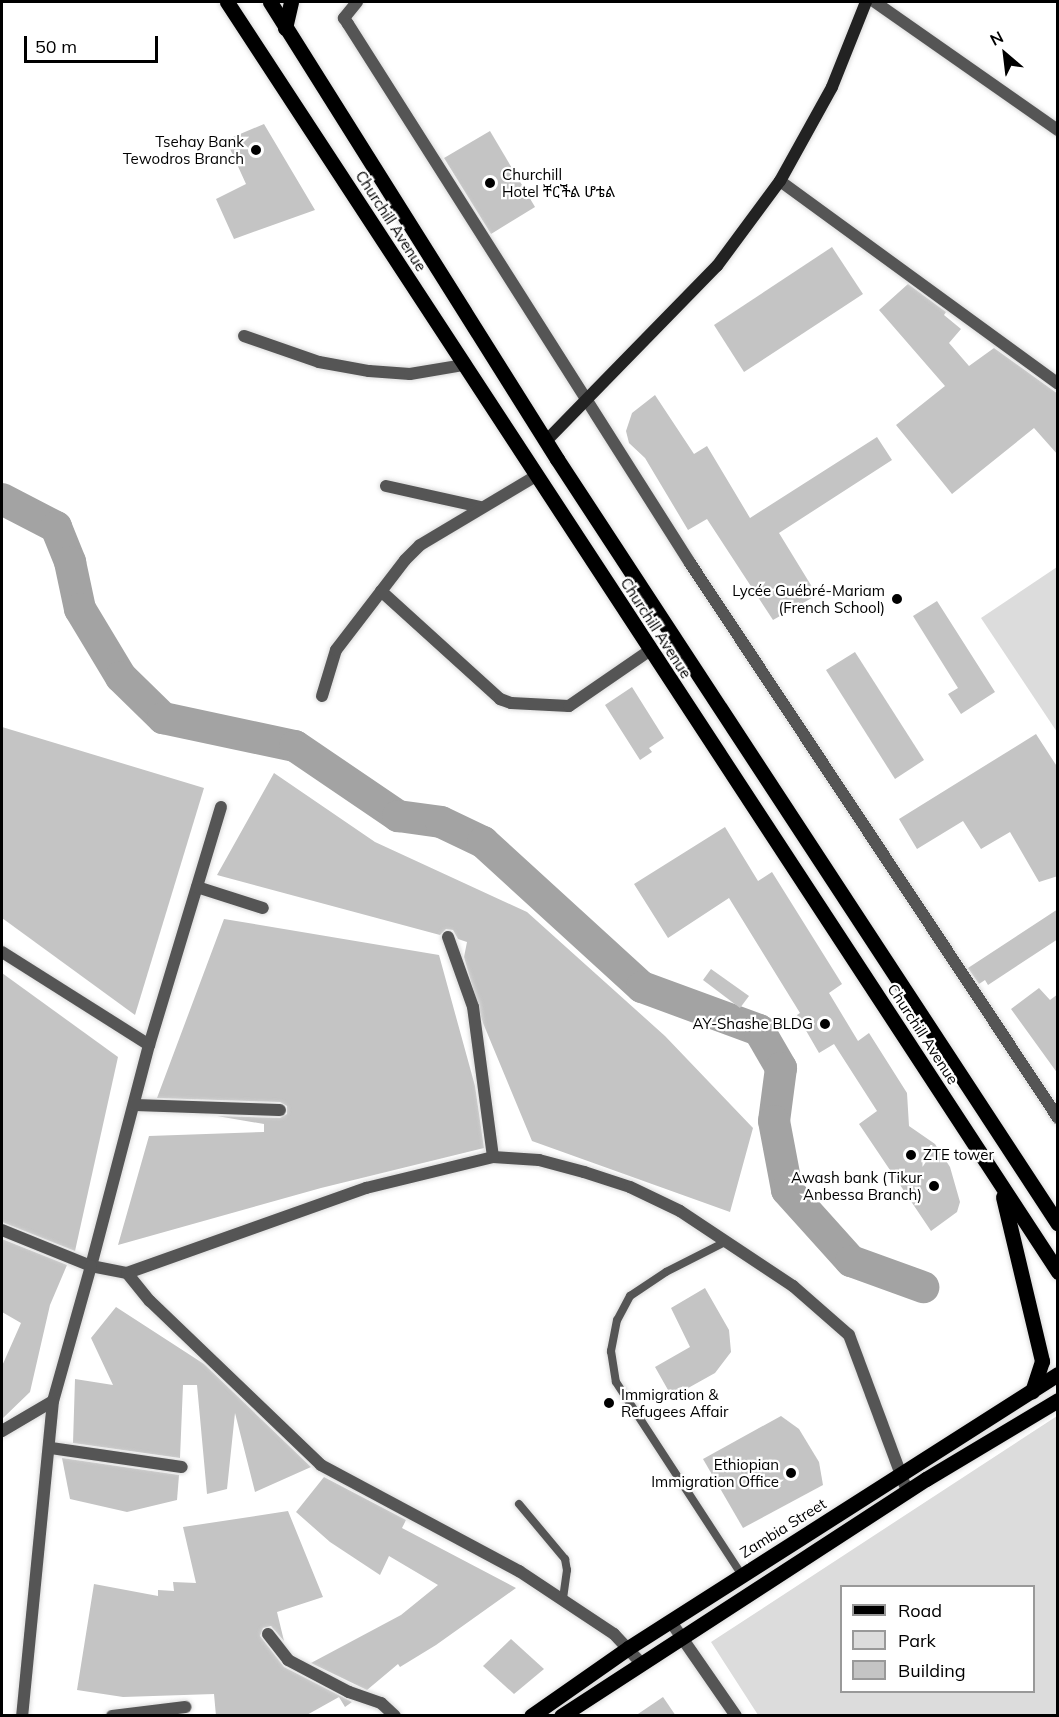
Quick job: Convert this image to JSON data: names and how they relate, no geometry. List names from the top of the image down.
{
  "streets": {
    "main road": ["Churchill Avenue", "Zambia Street"]
  },
  "places": [
    "Tsehay Bank Tewodros Branch",
    "Churchill Hotel ቸርችል ሆቴል",
    "Lycée Guébré-Mariam (French School)",
    "AY-Shashe BLDG",
    "ZTE tower",
    "Awash bank (Tikur Anbessa Branch)",
    "Immigration & Refugees Affair",
    "Ethiopian Immigration Office"
  ],
  "legend": ["Road", "Park", "Building"],
  "scale_bar": "50 m",
  "north": "top left"
}
